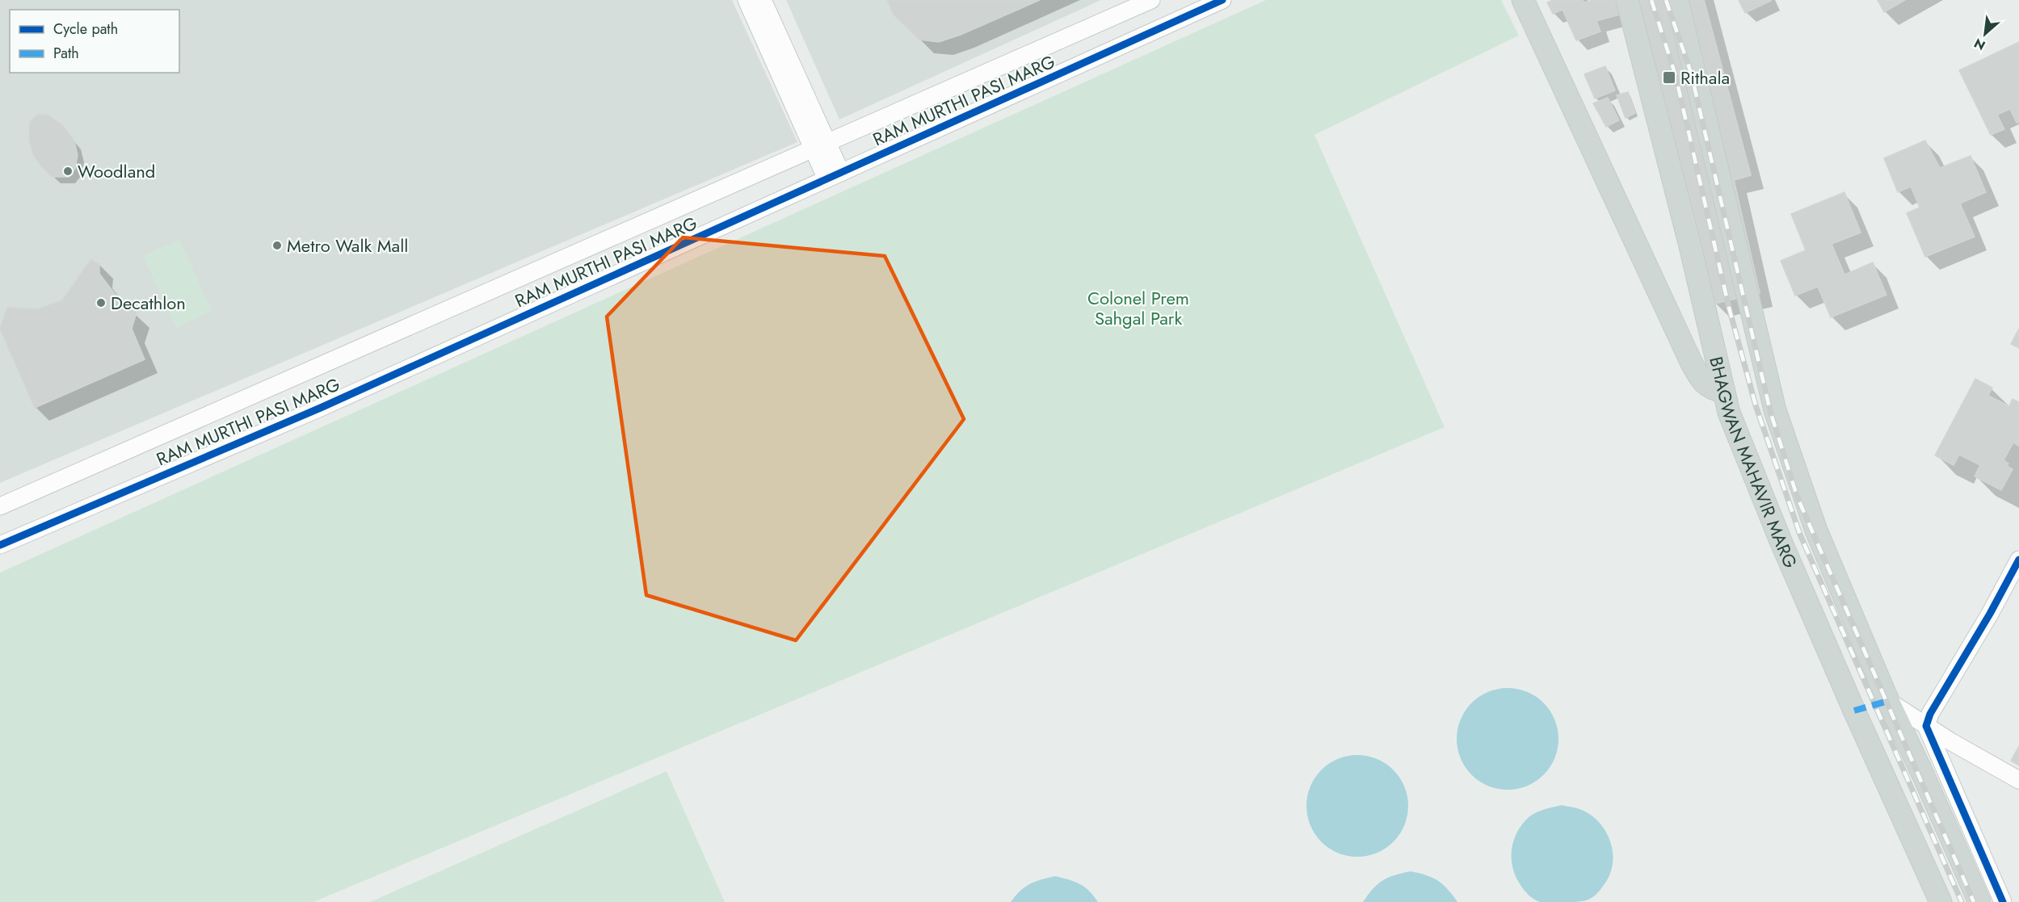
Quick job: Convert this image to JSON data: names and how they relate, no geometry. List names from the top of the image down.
{
  "streets": {
    "main road": ["BHAGWAN MAHAVIR MARG"],
    "street": ["RAM MURTHI PASI MARG"]
  },
  "parks": ["Colonel Prem Sahgal Park"],
  "places": {
    "transit": ["Rithala"],
    "other": ["Woodland", "Metro Walk Mall", "Decathlon"]
  },
  "legend": ["Cycle path", "Path"],
  "north": "bottom left"
}
